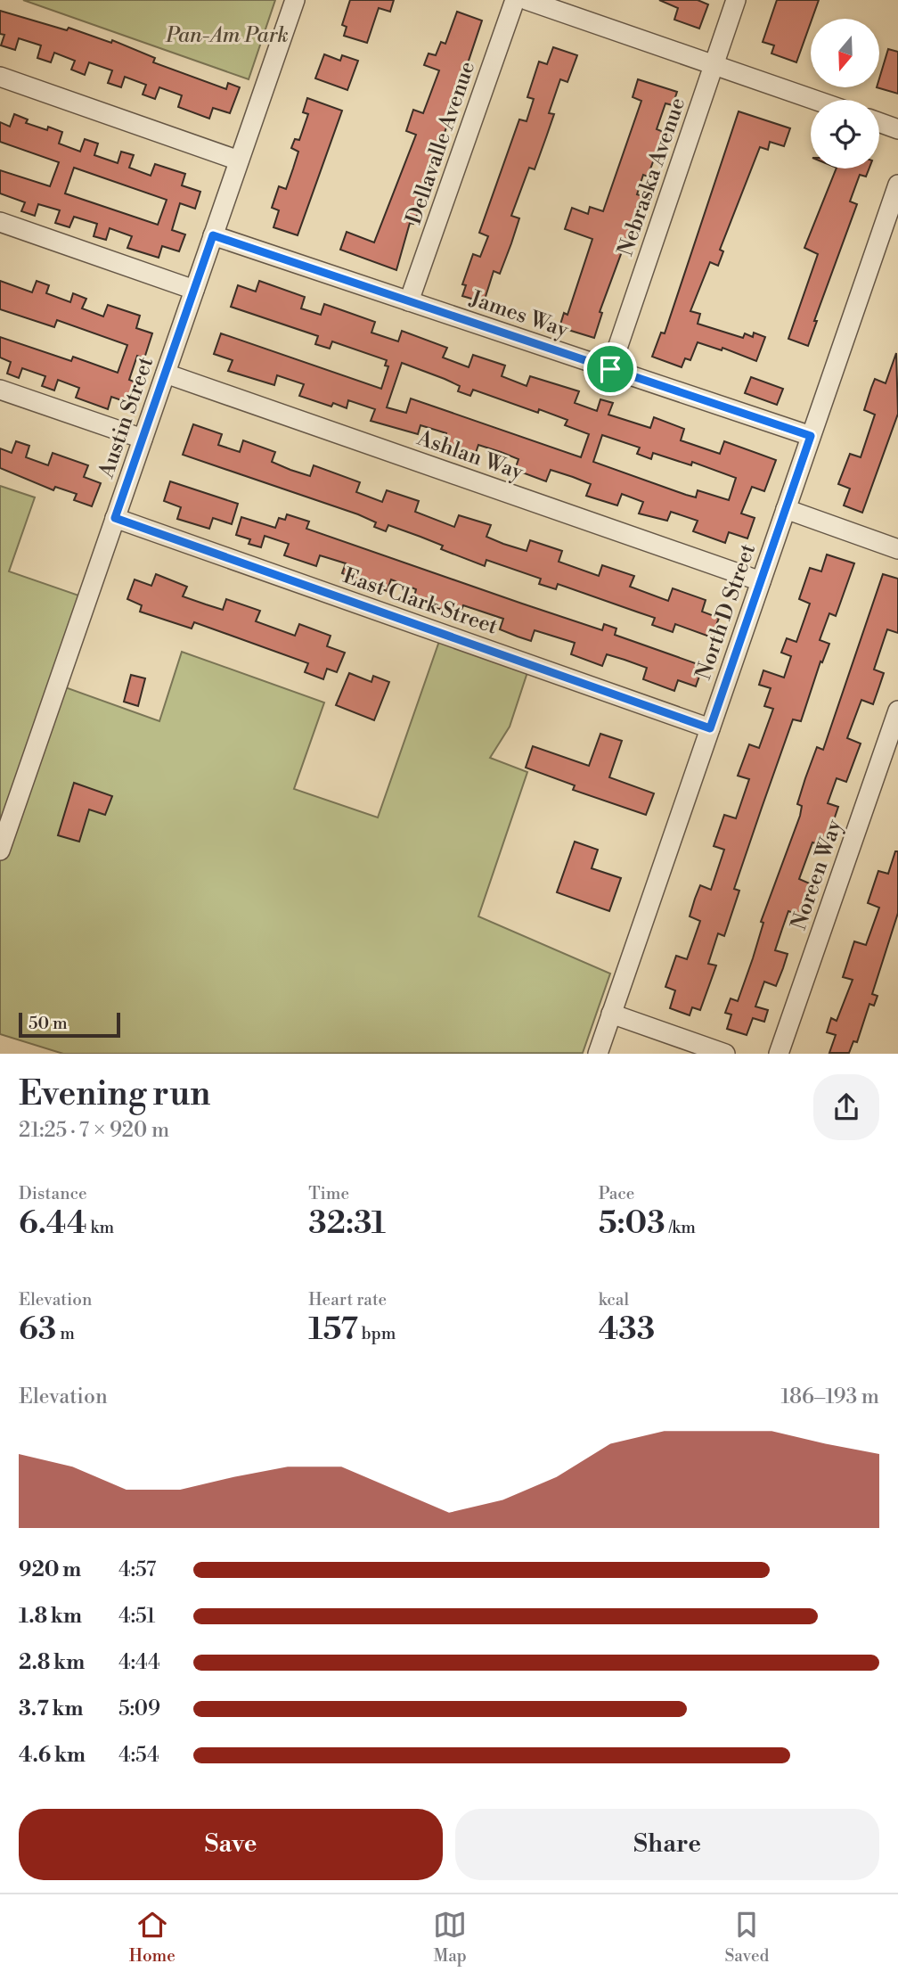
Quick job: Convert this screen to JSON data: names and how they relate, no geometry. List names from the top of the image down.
{
  "streets": {
    "street": [
      "Dellavalle Avenue",
      "Nebraska Avenue",
      "James Way",
      "Austin Street",
      "Ashlan Way",
      "East Clark Street",
      "North D Street",
      "Noreen Way"
    ]
  },
  "crossings": [
    ["Dellavalle Avenue", "James Way"],
    ["Nebraska Avenue", "James Way"],
    ["James Way", "Austin Street"],
    ["James Way", "North D Street"],
    ["Austin Street", "Ashlan Way"],
    ["Austin Street", "East Clark Street"],
    ["Ashlan Way", "North D Street"],
    ["East Clark Street", "North D Street"]
  ],
  "parks": ["Pan-Am Park"],
  "scale_bar": "50 m",
  "north": "bottom",
  "page": {
    "scale": "50 m",
    "heading": ["Evening run", "21:25 · 7 × 920 m"],
    "stats": [
      ["Distance", "6.44 km"],
      ["Time", "32:31"],
      ["Pace", "5:03 /km"],
      ["Elevation", "63 m"],
      ["Heart rate", "157 bpm"],
      ["kcal", "433"]
    ],
    "chart": ["Elevation", "186–193 m"],
    "list": [
      {
        "name": "920 m",
        "note": "4:57"
      },
      {
        "name": "1.8 km",
        "note": "4:51"
      },
      {
        "name": "2.8 km",
        "note": "4:44"
      },
      {
        "name": "3.7 km",
        "note": "5:09"
      },
      {
        "name": "4.6 km",
        "note": "4:54"
      }
    ],
    "buttons": ["Save", "Share"],
    "tabs": ["Home", "Map", "Saved"]
  }
}
